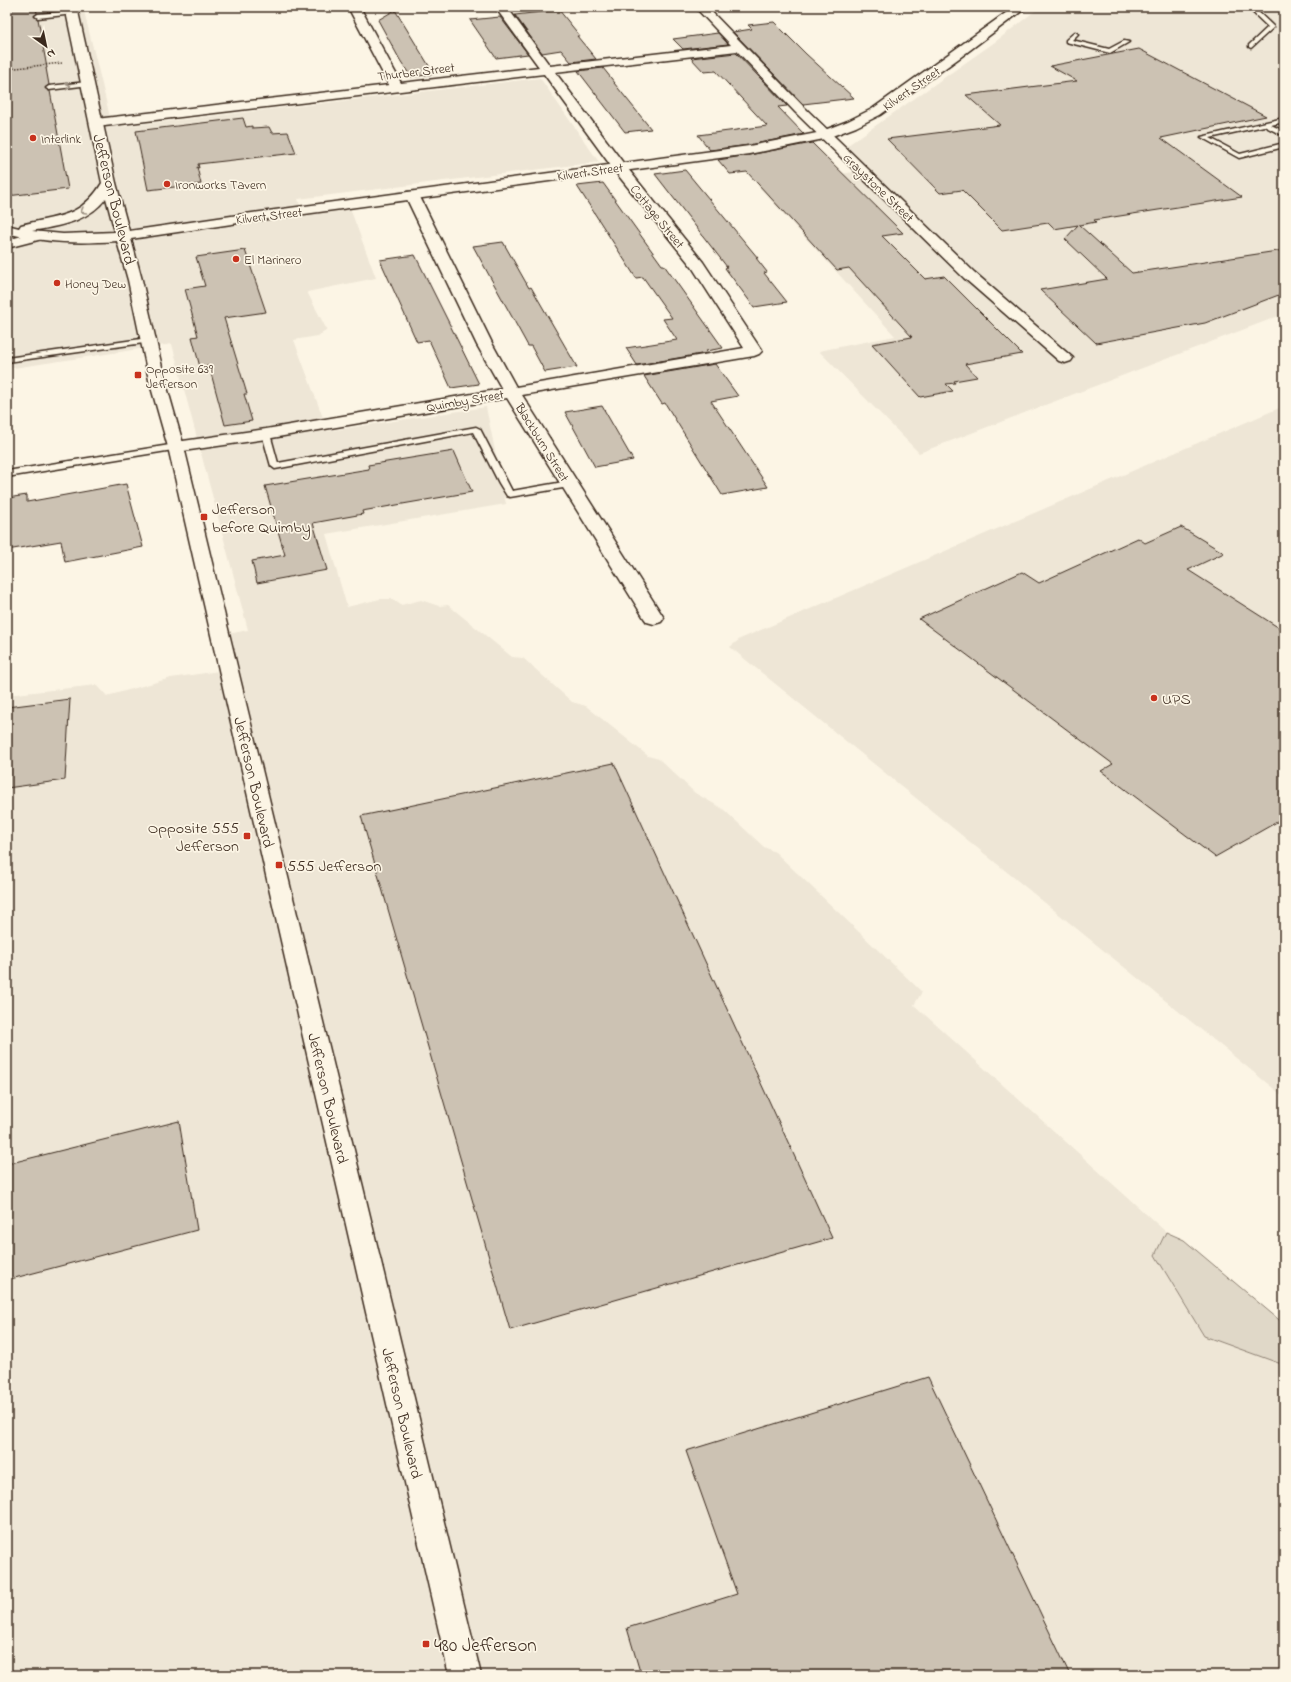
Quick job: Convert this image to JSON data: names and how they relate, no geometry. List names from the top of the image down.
{
  "streets": {
    "street": [
      "Thurber Street",
      "Kilvert Street",
      "Graystone Street",
      "Jefferson Boulevard",
      "Cottage Street",
      "Quimby Street",
      "Blackburn Street"
    ]
  },
  "crossings": [
    ["Thurber Street", "Graystone Street"],
    ["Thurber Street", "Jefferson Boulevard"],
    ["Thurber Street", "Cottage Street"],
    ["Kilvert Street", "Graystone Street"],
    ["Kilvert Street", "Jefferson Boulevard"],
    ["Kilvert Street", "Cottage Street"],
    ["Kilvert Street", "Blackburn Street"],
    ["Jefferson Boulevard", "Quimby Street"],
    ["Cottage Street", "Quimby Street"],
    ["Quimby Street", "Blackburn Street"]
  ],
  "places": {
    "other": [
      "Interlink",
      "Ironworks Tavern",
      "El Marinero",
      "Honey Dew",
      "UPS"
    ],
    "transit": [
      "Opposite 639 Jefferson",
      "Jefferson before Quimby",
      "Opposite 555 Jefferson",
      "555 Jefferson",
      "480 Jefferson"
    ]
  },
  "north": "bottom right"
}
